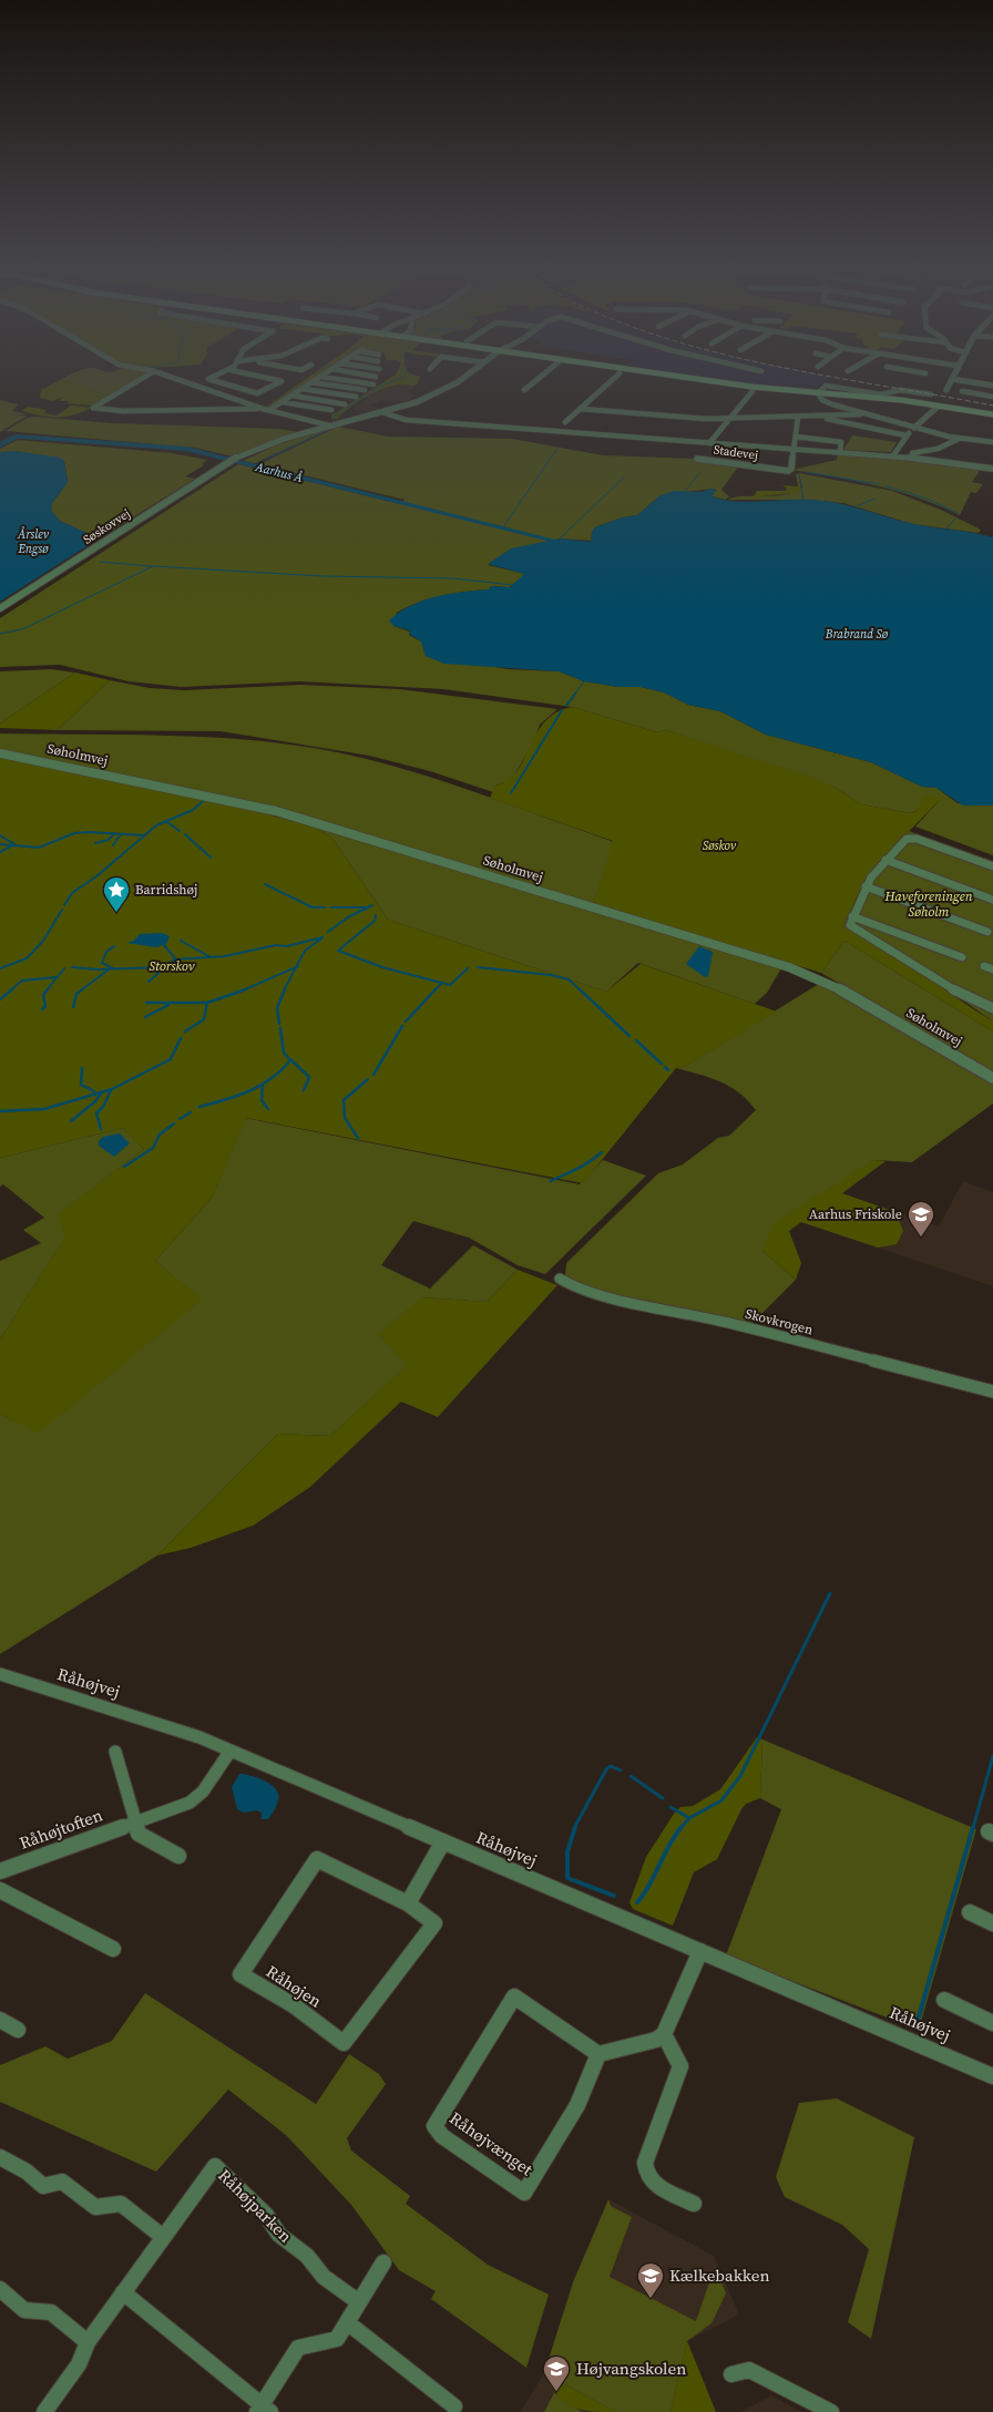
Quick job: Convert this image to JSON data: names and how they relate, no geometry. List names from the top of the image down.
{
  "streets": {
    "street": [
      "Stadevej",
      "Søskovvej",
      "Søholmvej",
      "Skovkrogen",
      "Råhøjvej",
      "Råhøjtoften",
      "Råhøjen",
      "Råhøjvænget",
      "Råhøjparken"
    ]
  },
  "crossings": [
    ["Råhøjvej", "Råhøjtoften"]
  ],
  "water": ["Aarhus Å", "Årslev Engsø", "Brabrand Sø"],
  "parks": ["Søskov", "Haveforeningen Søholm", "Storskov"],
  "places": {
    "place": ["Barridshøj"],
    "school or university": ["Aarhus Friskole", "Kælkebakken", "Højvangskolen"]
  }
}
